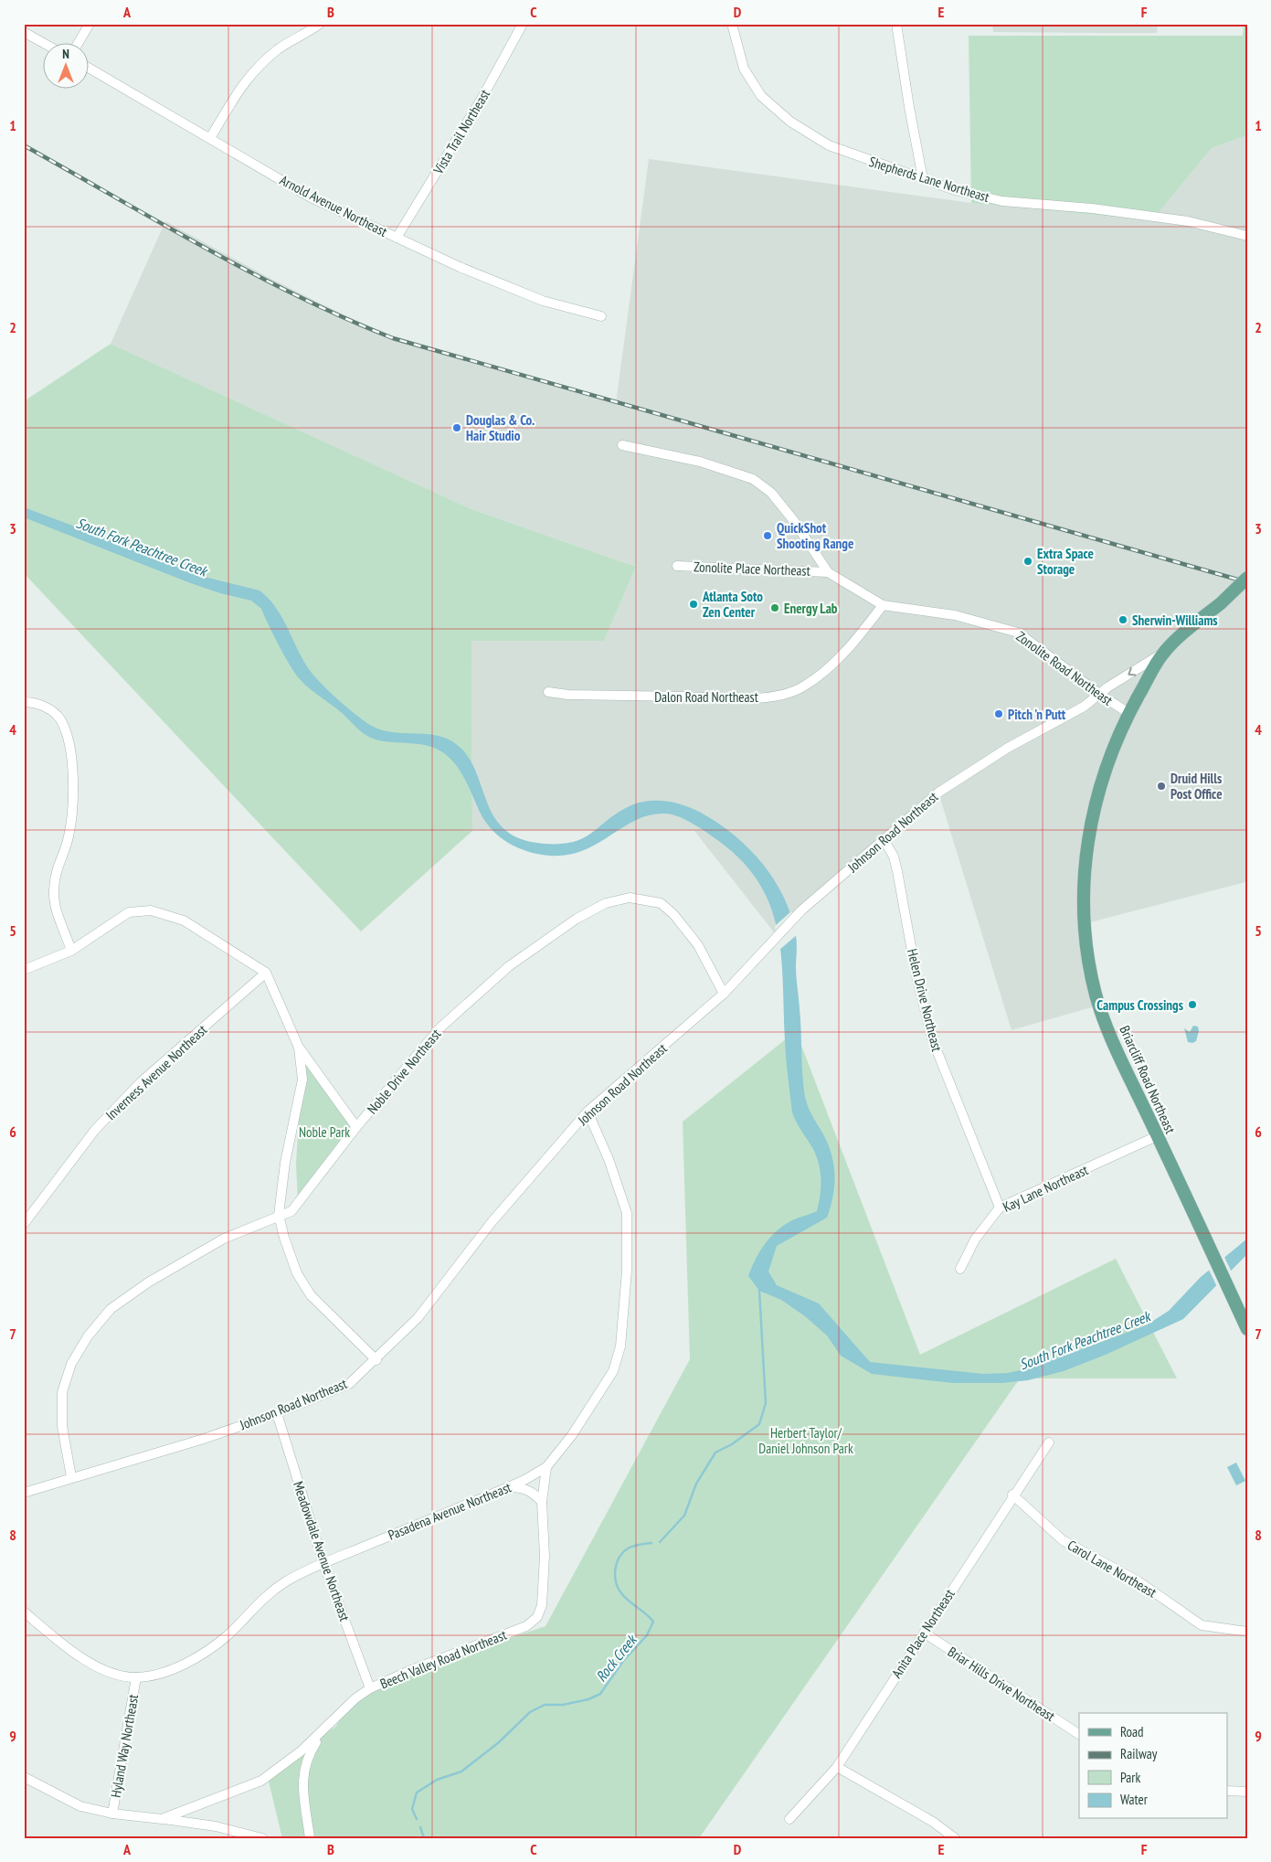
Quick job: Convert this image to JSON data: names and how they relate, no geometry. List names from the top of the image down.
{
  "streets": {
    "main road": ["Briarcliff Road Northeast"],
    "street": [
      "Vista Trail Northeast",
      "Shepherds Lane Northeast",
      "Arnold Avenue Northeast",
      "Zonolite Place Northeast",
      "Zonolite Road Northeast",
      "Dalon Road Northeast",
      "Johnson Road Northeast",
      "Helen Drive Northeast",
      "Noble Drive Northeast",
      "Inverness Avenue Northeast",
      "Kay Lane Northeast",
      "Pasadena Avenue Northeast",
      "Meadowdale Avenue Northeast",
      "Carol Lane Northeast",
      "Anita Place Northeast",
      "Beech Valley Road Northeast",
      "Briar Hills Drive Northeast",
      "Hyland Way Northeast"
    ]
  },
  "crossings": [
    ["Vista Trail Northeast", "Arnold Avenue Northeast"],
    ["Zonolite Place Northeast", "Zonolite Road Northeast"],
    ["Zonolite Road Northeast", "Dalon Road Northeast"],
    ["Zonolite Road Northeast", "Johnson Road Northeast"],
    ["Zonolite Road Northeast", "Briarcliff Road Northeast"],
    ["Johnson Road Northeast", "Helen Drive Northeast"],
    ["Johnson Road Northeast", "Noble Drive Northeast"],
    ["Johnson Road Northeast", "Briarcliff Road Northeast"],
    ["Johnson Road Northeast", "Pasadena Avenue Northeast"],
    ["Johnson Road Northeast", "Meadowdale Avenue Northeast"],
    ["Helen Drive Northeast", "Kay Lane Northeast"],
    ["Briarcliff Road Northeast", "Kay Lane Northeast"],
    ["Pasadena Avenue Northeast", "Meadowdale Avenue Northeast"],
    ["Pasadena Avenue Northeast", "Beech Valley Road Northeast"],
    ["Pasadena Avenue Northeast", "Hyland Way Northeast"],
    ["Meadowdale Avenue Northeast", "Beech Valley Road Northeast"],
    ["Carol Lane Northeast", "Anita Place Northeast"],
    ["Anita Place Northeast", "Briar Hills Drive Northeast"],
    ["Beech Valley Road Northeast", "Hyland Way Northeast"]
  ],
  "water": ["South Fork Peachtree Creek", "Rock Creek"],
  "parks": ["Noble Park", "Herbert Taylor/ Daniel Johnson Park"],
  "places": [
    "Douglas & Co. Hair Studio",
    "QuickShot Shooting Range",
    "Extra Space Storage",
    "Atlanta Soto Zen Center",
    "Energy Lab",
    "Sherwin-Williams",
    "Pitch 'n Putt",
    "Druid Hills Post Office",
    "Campus Crossings"
  ],
  "legend": [
    "Road",
    "Railway",
    "Park",
    "Water"
  ],
  "north": "top",
  "grid": {
    "columns": [
      "A",
      "B",
      "C",
      "D",
      "E",
      "F"
    ],
    "rows": [
      "1",
      "2",
      "3",
      "4",
      "5",
      "6",
      "7",
      "8",
      "9"
    ]
  }
}
